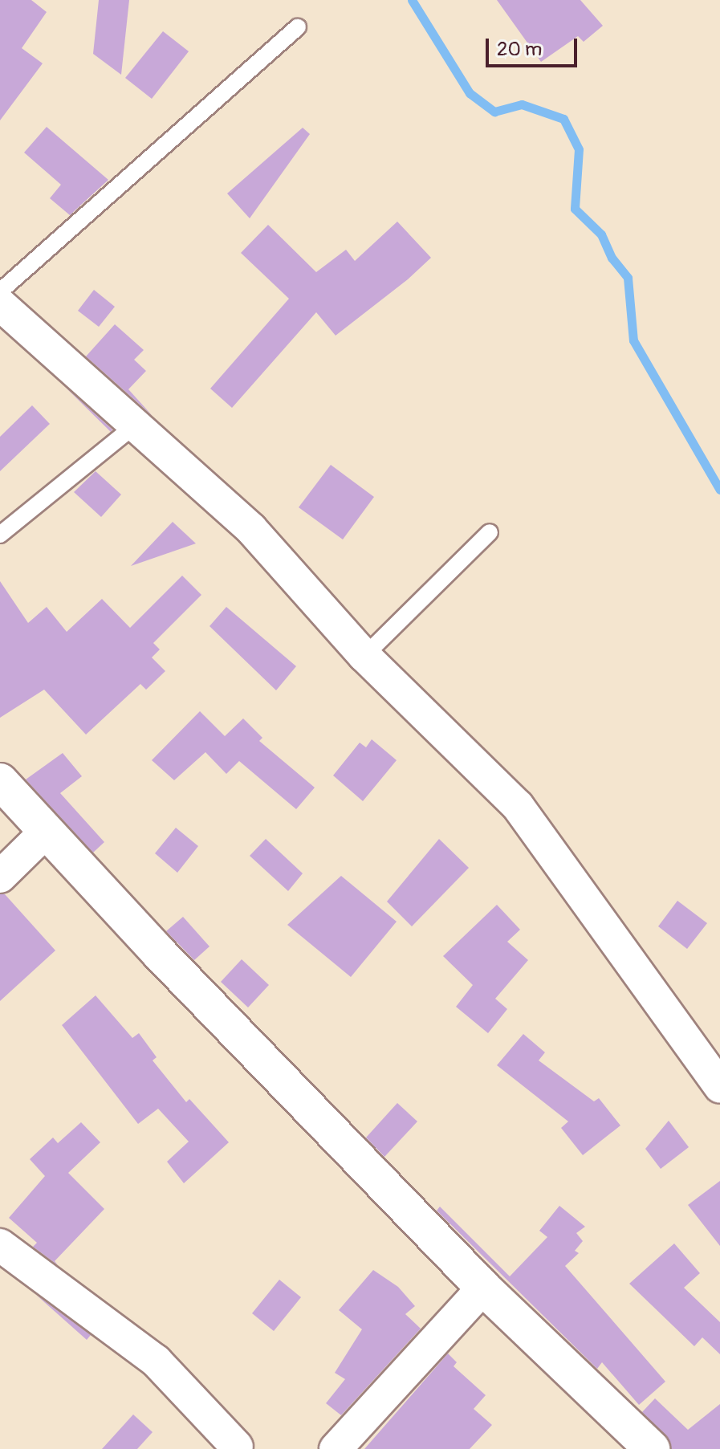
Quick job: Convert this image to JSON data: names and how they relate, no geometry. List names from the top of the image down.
{
  "scale_bar": "20 m"
}
